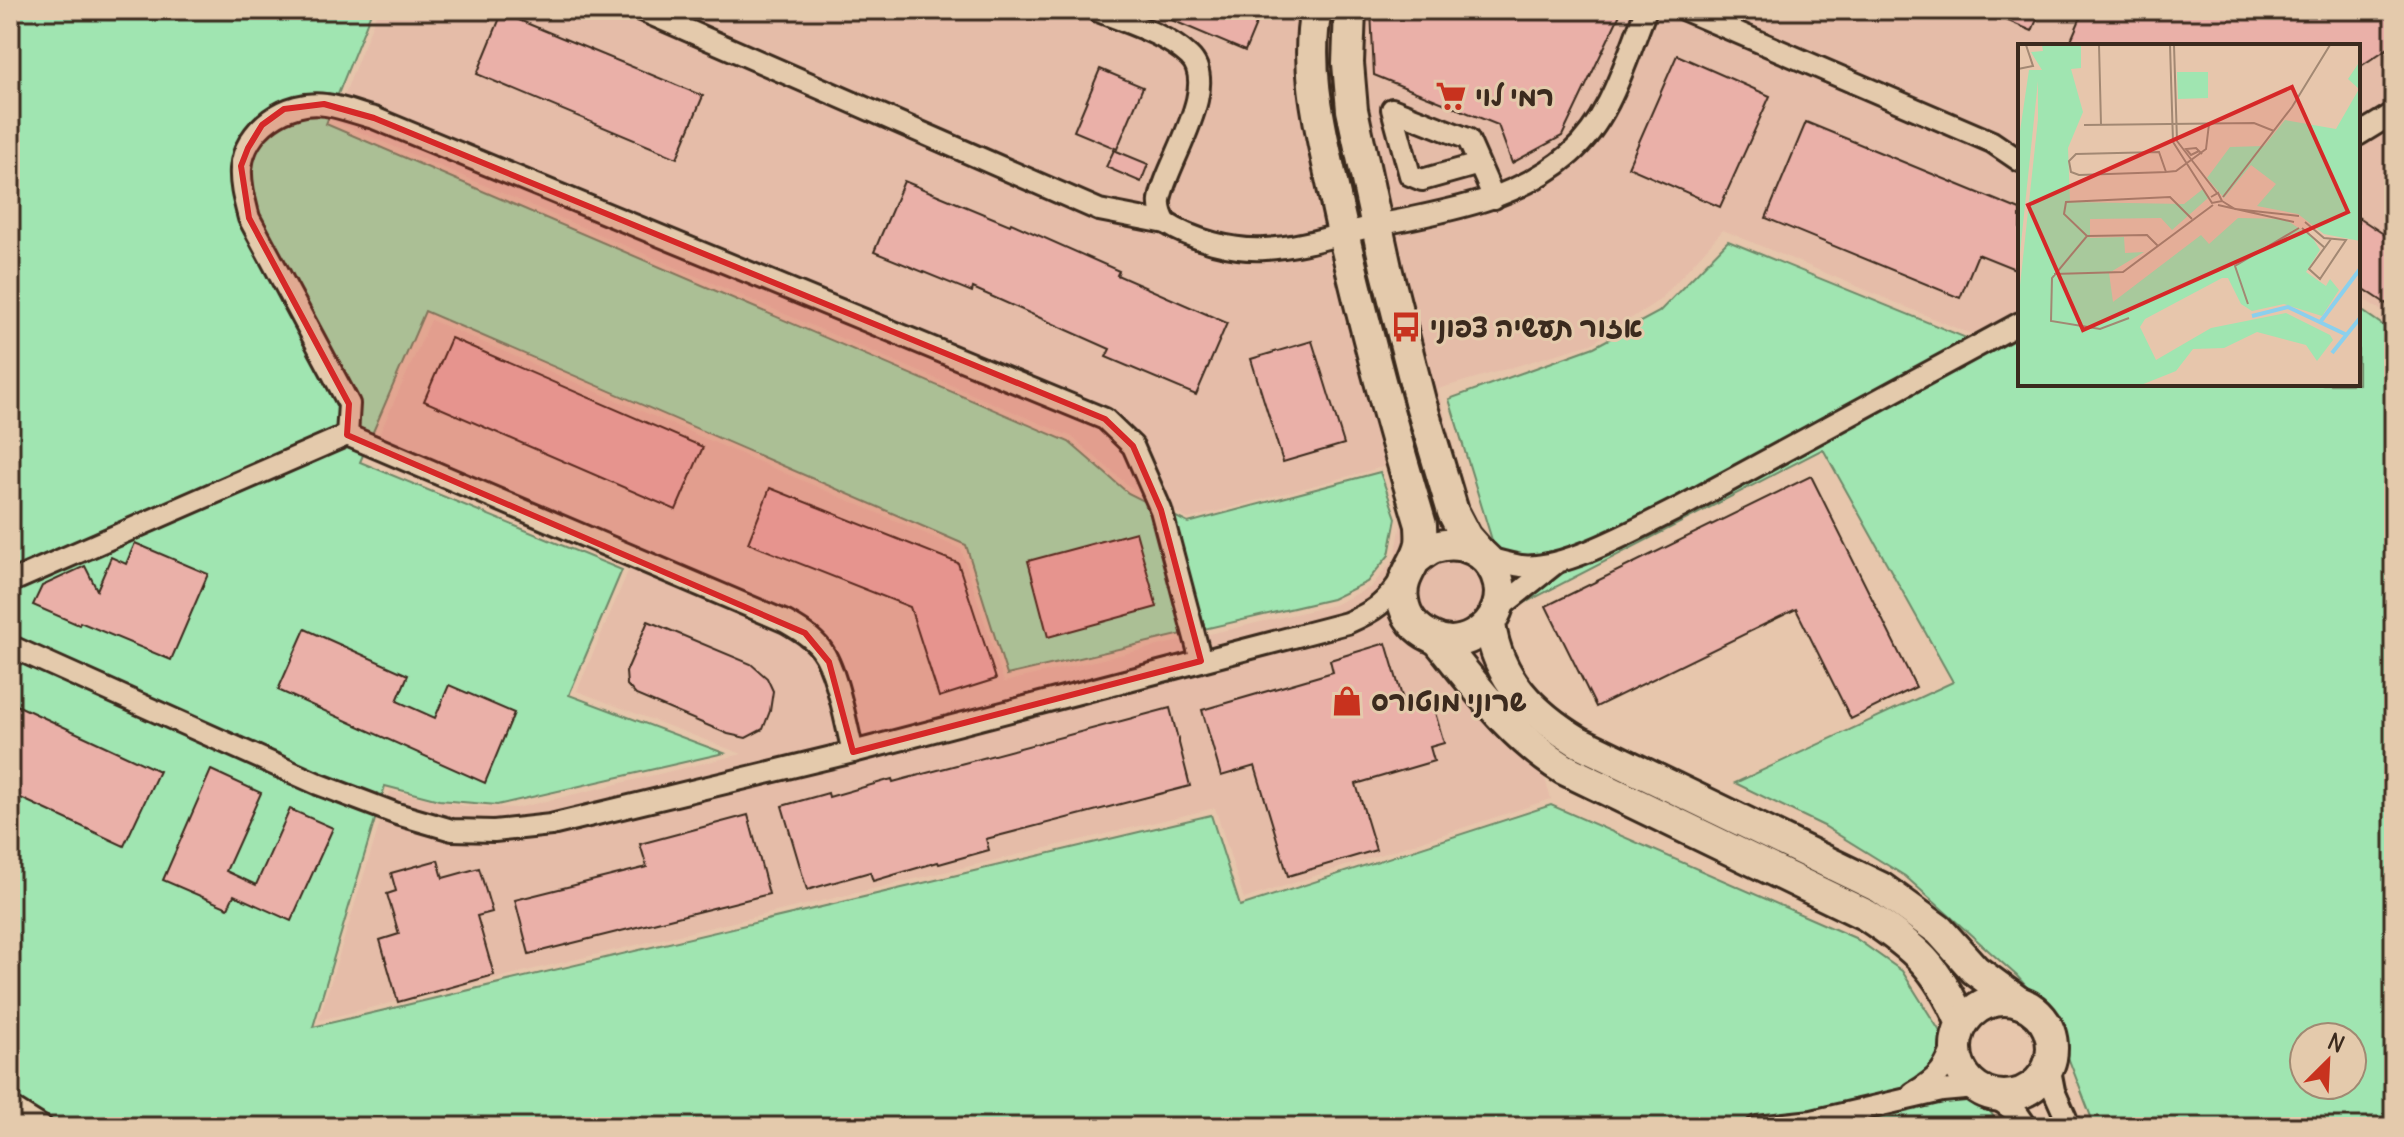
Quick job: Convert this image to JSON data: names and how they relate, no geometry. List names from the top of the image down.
{
  "places": {
    "supermarket": ["רמי לוי"],
    "bus stop": ["אזור תעשיה צפוני"],
    "shop": ["שרוני מוטורס"]
  },
  "north": "top right"
}
